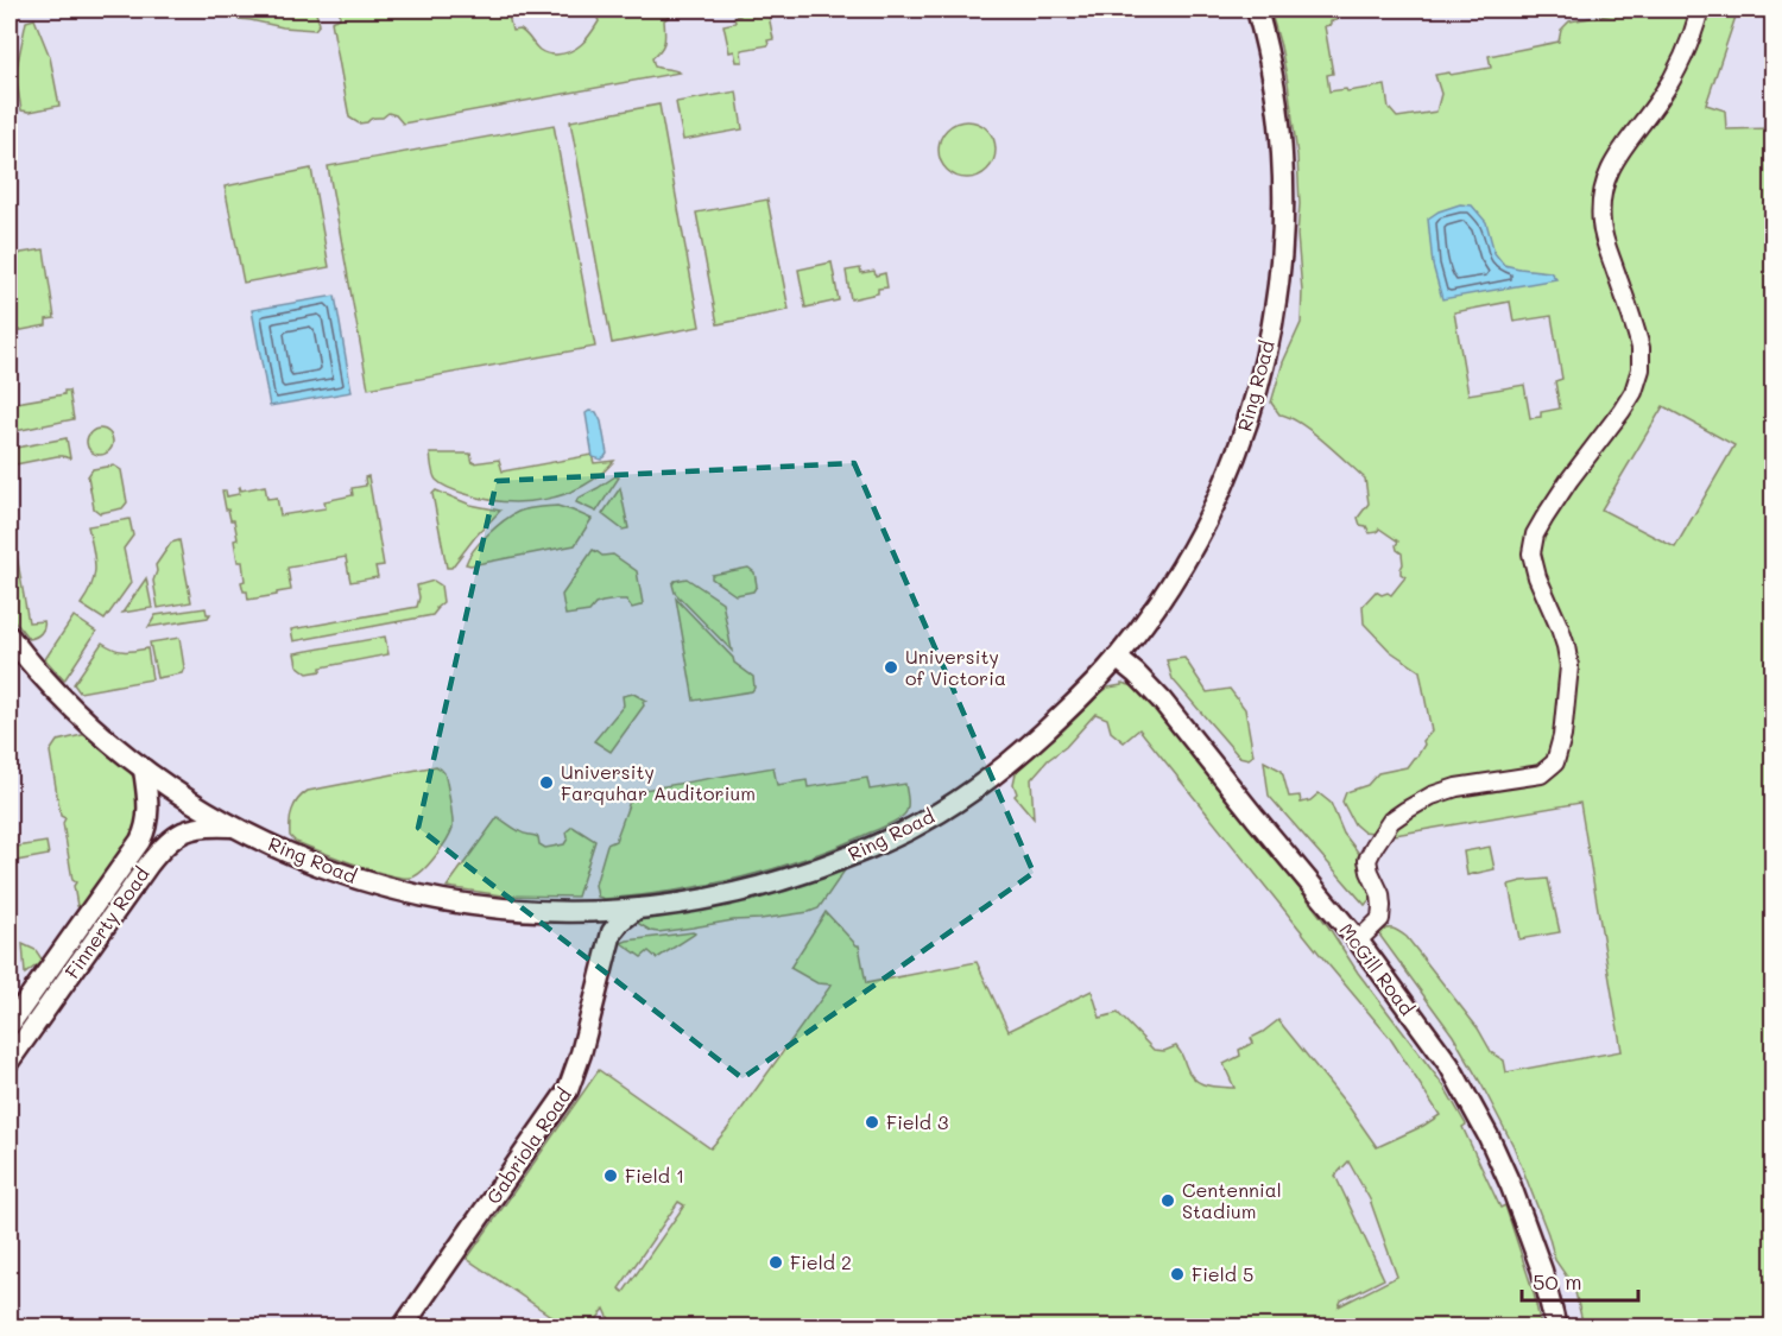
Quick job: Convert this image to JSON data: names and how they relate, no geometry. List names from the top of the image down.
{
  "streets": {
    "street": [
      "Ring Road",
      "Finnerty Road",
      "McGill Road",
      "Gabriola Road"
    ]
  },
  "crossings": [
    ["Ring Road", "Finnerty Road"],
    ["Ring Road", "McGill Road"],
    ["Ring Road", "Gabriola Road"]
  ],
  "places": [
    "University of Victoria",
    "University Farquhar Auditorium",
    "Field 3",
    "Field 1",
    "Centennial Stadium",
    "Field 2",
    "Field 5"
  ],
  "scale_bar": "50 m"
}
